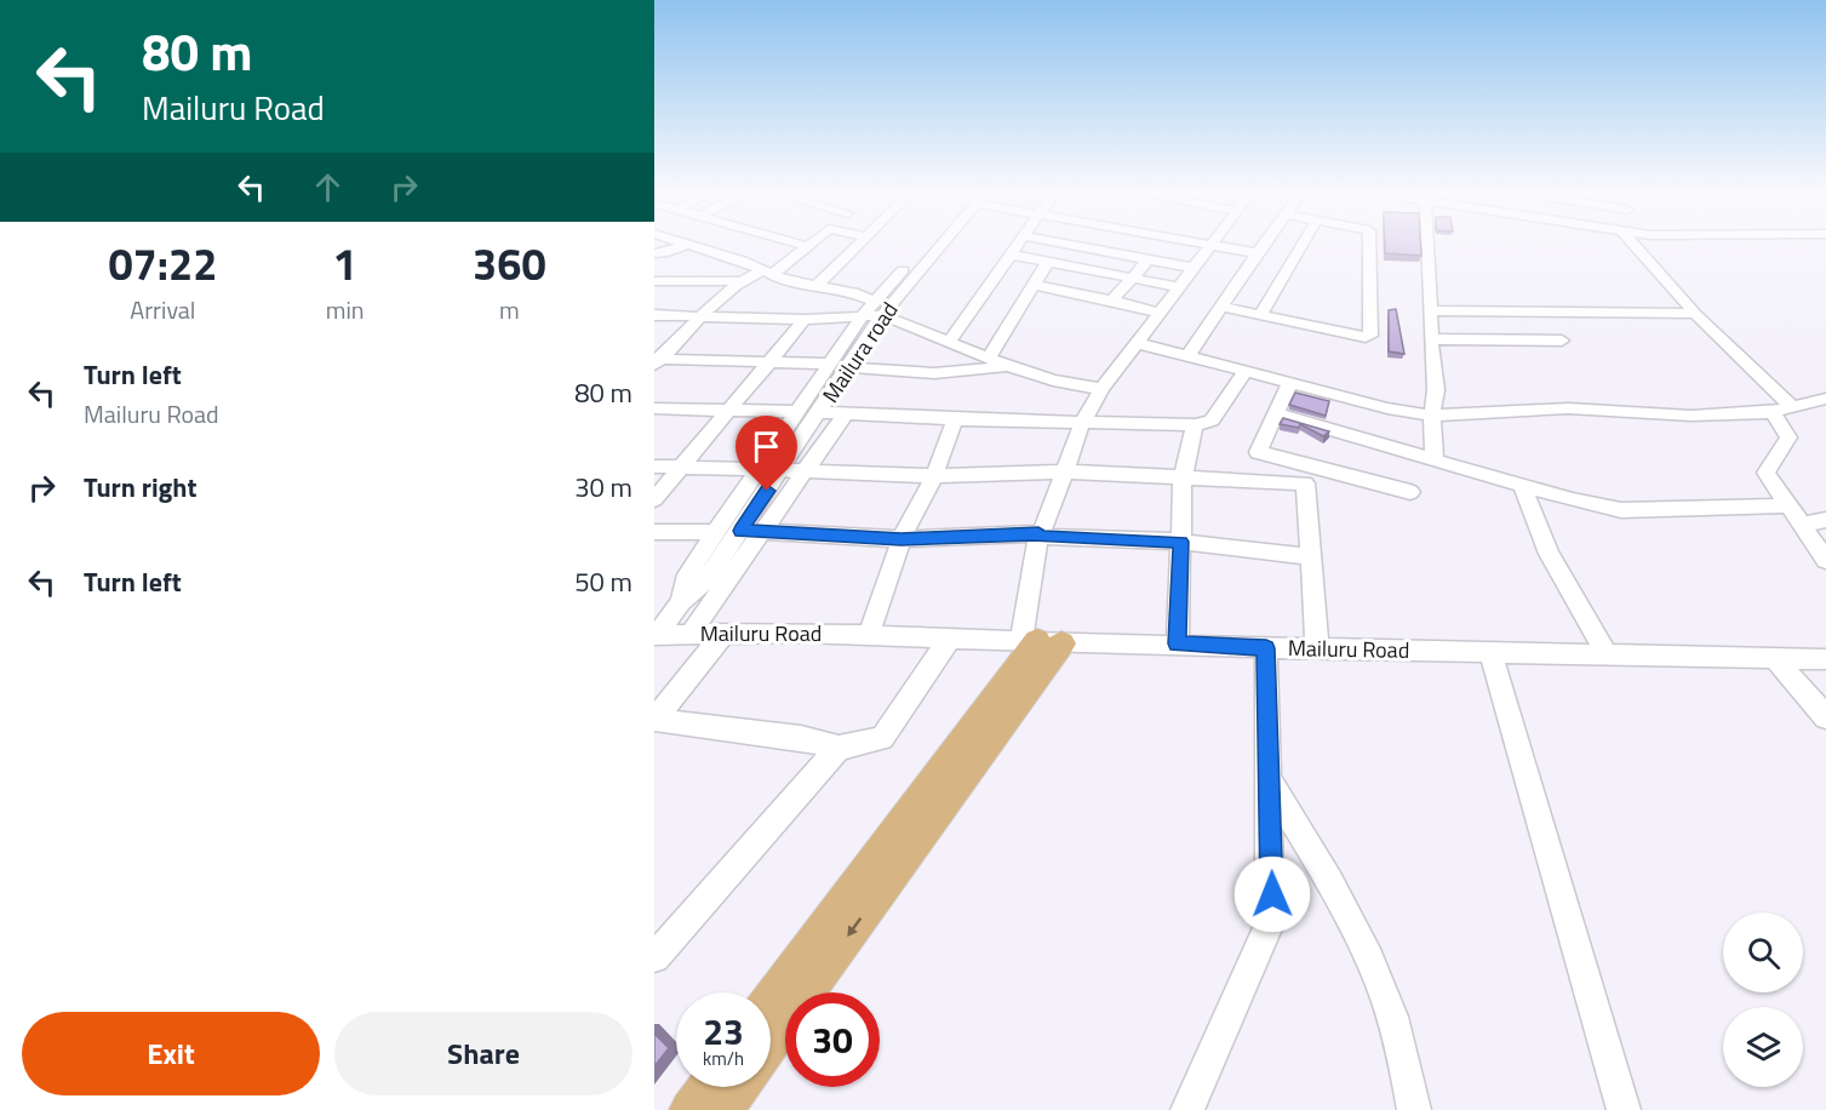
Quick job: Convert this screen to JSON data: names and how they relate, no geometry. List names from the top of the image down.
{
  "streets": {
    "street": ["Mailura road", "Mailuru Road"]
  },
  "page": {
    "turn": ["80 m", "Mailuru Road"],
    "eta": [
      "07:22",
      "Arrival",
      "1",
      "min",
      "360",
      "m"
    ],
    "list": [
      {
        "name": "Turn left",
        "note": "Mailuru Road",
        "value": "80 m"
      },
      {
        "name": "Turn right",
        "value": "30 m"
      },
      {
        "name": "Turn left",
        "value": "50 m"
      }
    ],
    "speed": "23 km/h",
    "limit": "30",
    "buttons": ["Exit", "Share"]
  }
}
